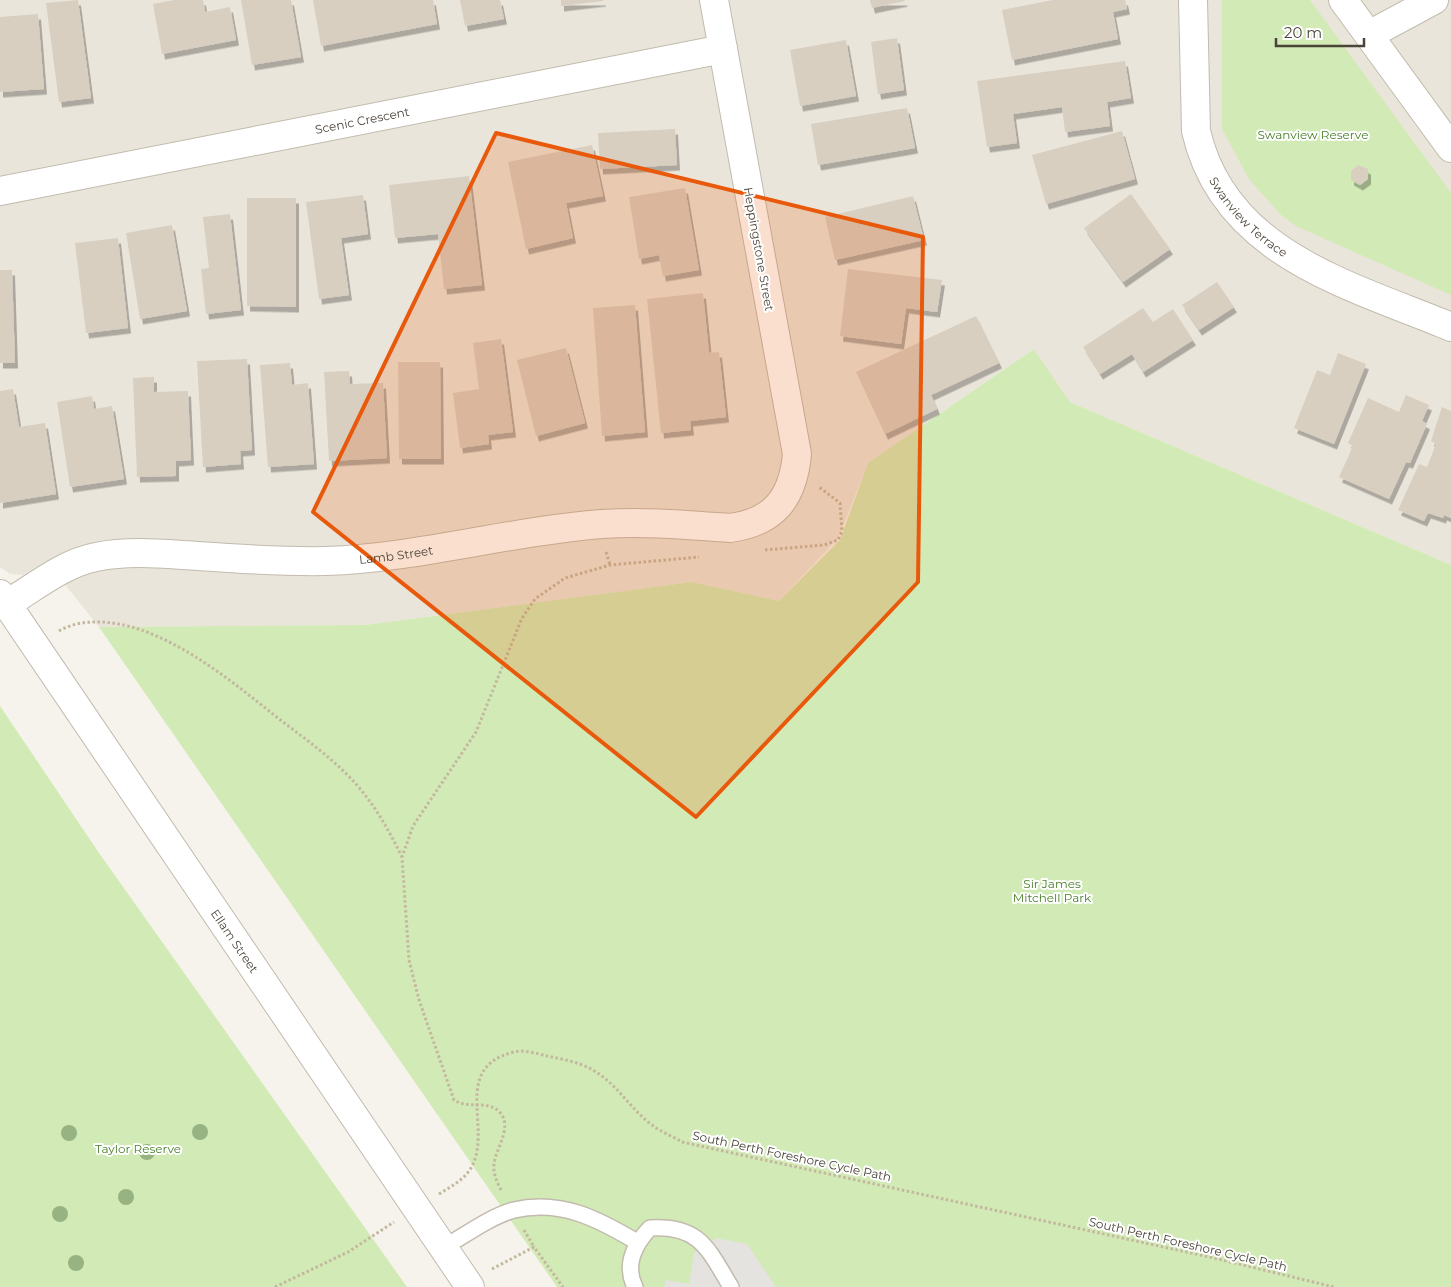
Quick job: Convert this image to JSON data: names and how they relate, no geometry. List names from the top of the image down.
{
  "streets": {
    "street": [
      "Scenic Crescent",
      "Swanview Terrace",
      "Heppingstone Street",
      "Lamb Street",
      "Ellam Street"
    ],
    "path": ["South Perth Foreshore Cycle Path"]
  },
  "crossings": [
    ["Scenic Crescent", "Heppingstone Street"],
    ["Heppingstone Street", "Lamb Street"],
    ["Lamb Street", "Ellam Street"],
    ["Ellam Street", "South Perth Foreshore Cycle Path"]
  ],
  "parks": ["Swanview Reserve", "Sir James Mitchell Park", "Taylor Reserve"],
  "scale_bar": "20 m"
}
